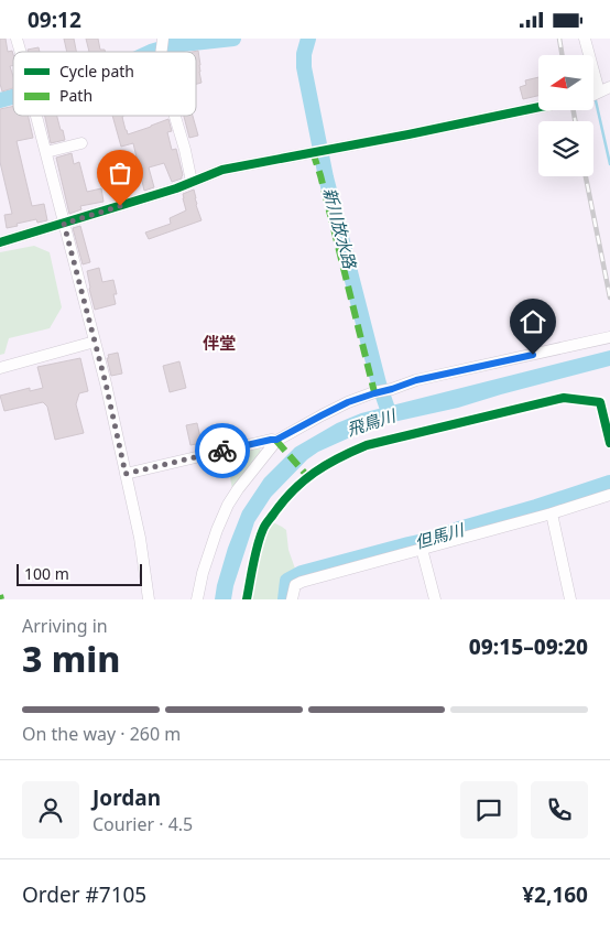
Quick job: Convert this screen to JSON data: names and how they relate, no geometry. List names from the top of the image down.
{
  "districts": ["伴堂"],
  "water": ["新川放水路", "飛鳥川", "但馬川"],
  "legend": ["Cycle path", "Path"],
  "scale_bar": "100 m",
  "north": "left",
  "page": {
    "status": "09:12",
    "scale": "100 m",
    "heading": ["3 min", "Arriving in", "09:15–09:20"],
    "panel": [
      "Jordan",
      "Courier · 4.5",
      "Order #7105",
      "¥2,160"
    ],
    "bar": "On the way · 260 m"
  }
}
